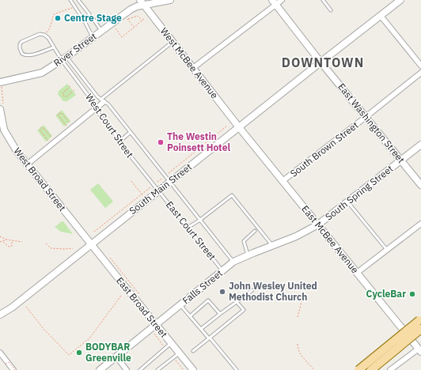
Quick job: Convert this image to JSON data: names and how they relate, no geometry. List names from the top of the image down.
{
  "streets": {
    "street": [
      "River Street",
      "West McBee Avenue",
      "East Washington Street",
      "South Brown Street",
      "West Broad Street",
      "South Main Street",
      "South Spring Street",
      "East McBee Avenue",
      "Falls Street",
      "East Broad Street"
    ],
    "lane": ["West Court Street", "East Court Street"]
  },
  "crossings": [
    ["River Street", "West McBee Avenue"],
    ["River Street", "West Court Street"],
    ["West McBee Avenue", "South Main Street"],
    ["West McBee Avenue", "East McBee Avenue"],
    ["East Washington Street", "South Brown Street"],
    ["East Washington Street", "South Main Street"],
    ["East Washington Street", "South Spring Street"],
    ["West Court Street", "South Main Street"],
    ["West Court Street", "East Court Street"],
    ["South Brown Street", "East McBee Avenue"],
    ["West Broad Street", "South Main Street"],
    ["West Broad Street", "East Broad Street"],
    ["South Main Street", "East Court Street"],
    ["South Main Street", "East McBee Avenue"],
    ["South Main Street", "East Broad Street"],
    ["South Spring Street", "East McBee Avenue"],
    ["South Spring Street", "Falls Street"],
    ["East Court Street", "Falls Street"],
    ["East McBee Avenue", "Falls Street"],
    ["Falls Street", "East Broad Street"]
  ],
  "districts": ["DOWNTOWN"],
  "places": [
    "Centre Stage",
    "The Westin Poinsett Hotel",
    "John Wesley United Methodist Church",
    "CycleBar",
    "BODYBAR Greenville"
  ]
}
